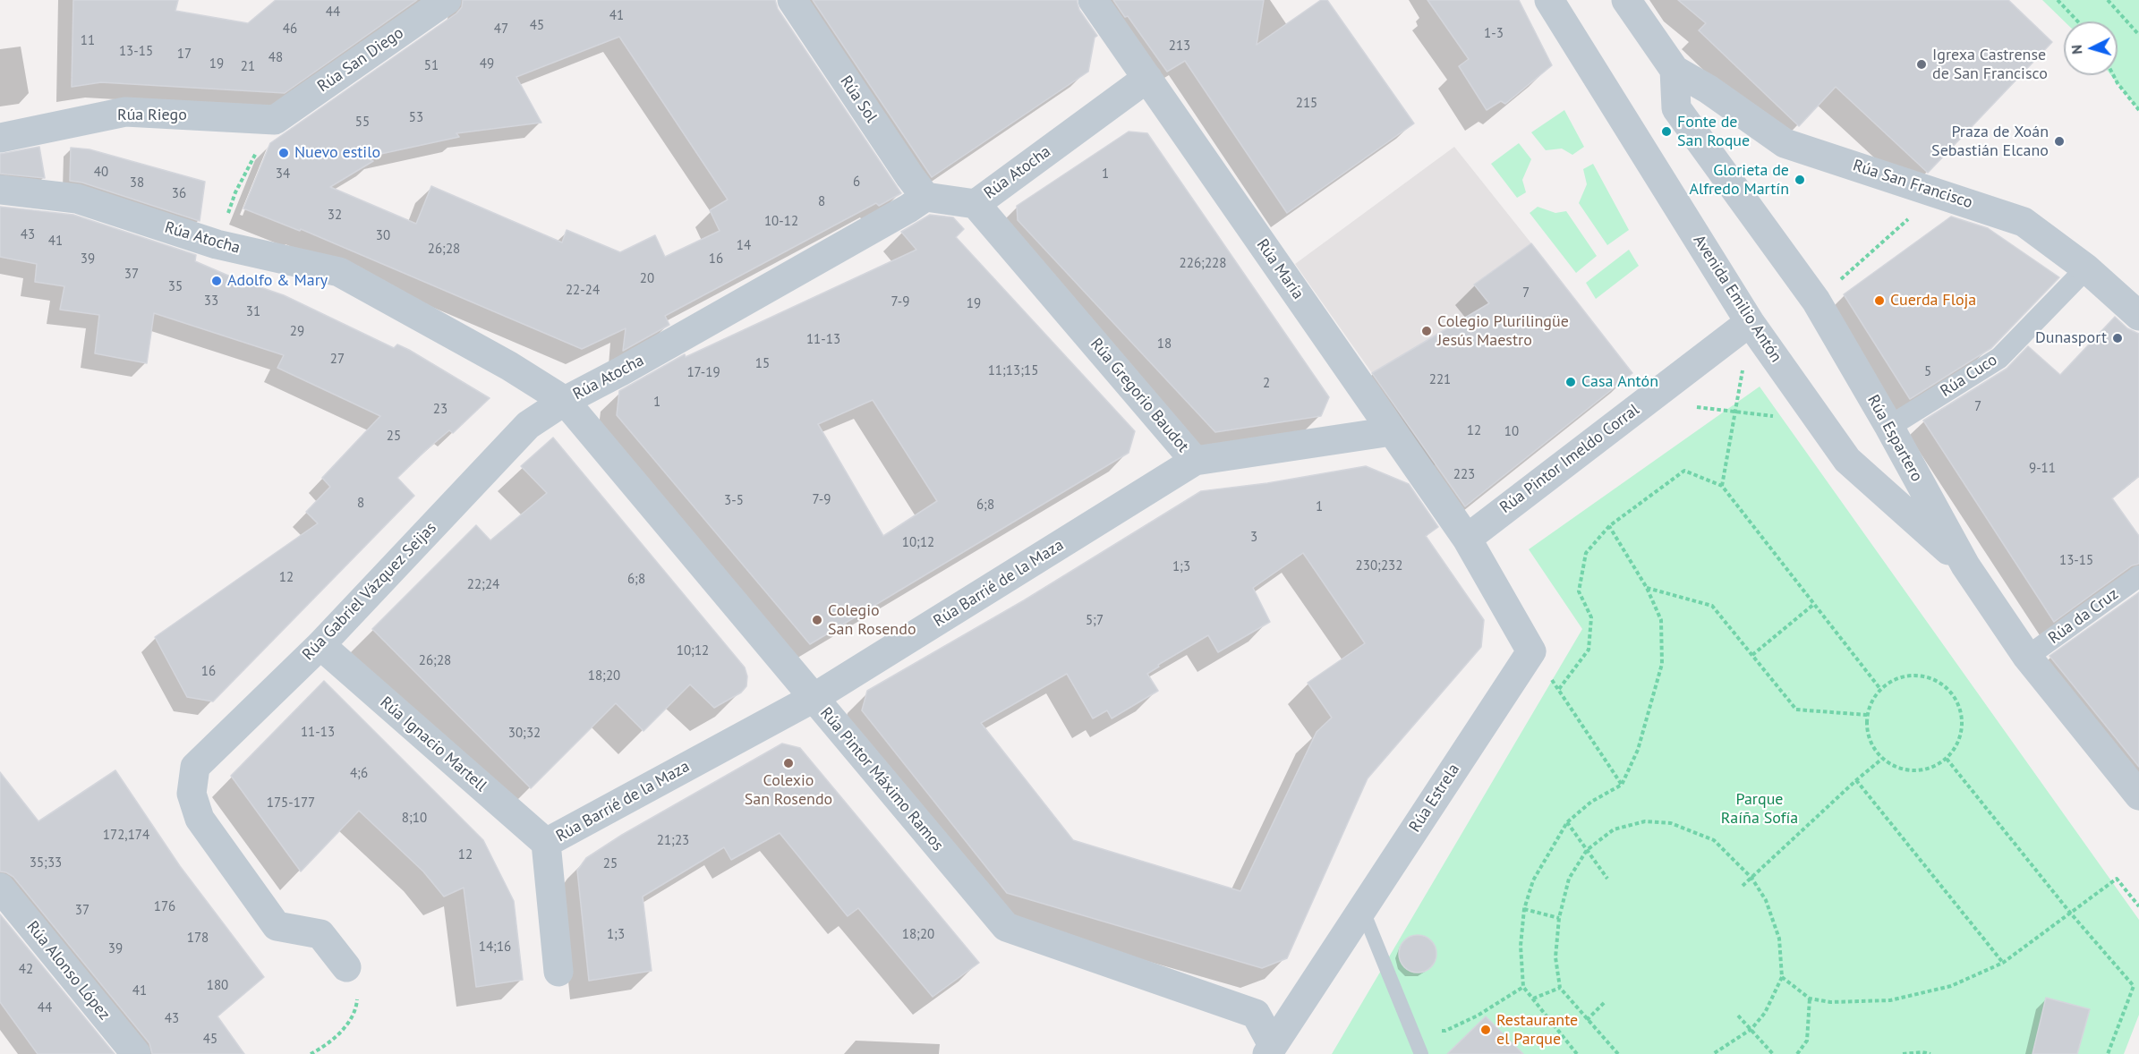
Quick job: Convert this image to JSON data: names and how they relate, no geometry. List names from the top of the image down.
{
  "streets": {
    "street": [
      "Rúa San Diego",
      "Rúa Sol",
      "Rúa Riego",
      "Rúa Atocha",
      "Rúa San Francisco",
      "Rúa María",
      "Avenida Emilio Antón",
      "Rúa Cuco",
      "Rúa Gregorio Baudot",
      "Rúa Espartero",
      "Rúa Pintor Imeldo Corral",
      "Rúa Barrié de la Maza",
      "Rúa Gabriel Vázquez Seijas",
      "Rúa da Cruz",
      "Rúa Ignacio Martell",
      "Rúa Pintor Máximo Ramos",
      "Rúa Estrela",
      "Rúa Alonso López"
    ]
  },
  "crossings": [
    ["Rúa San Diego", "Rúa Riego"],
    ["Rúa Sol", "Rúa Atocha"],
    ["Rúa Atocha", "Rúa María"],
    ["Rúa Atocha", "Rúa Gregorio Baudot"],
    ["Rúa Atocha", "Rúa Gabriel Vázquez Seijas"],
    ["Rúa Atocha", "Rúa Pintor Máximo Ramos"],
    ["Rúa San Francisco", "Rúa Cuco"],
    ["Rúa San Francisco", "Rúa Espartero"],
    ["Rúa María", "Rúa Gregorio Baudot"],
    ["Rúa María", "Rúa Pintor Imeldo Corral"],
    ["Avenida Emilio Antón", "Rúa Espartero"],
    ["Avenida Emilio Antón", "Rúa Pintor Imeldo Corral"],
    ["Rúa Cuco", "Rúa Espartero"],
    ["Rúa Gregorio Baudot", "Rúa Barrié de la Maza"],
    ["Rúa Espartero", "Rúa da Cruz"],
    ["Rúa Barrié de la Maza", "Rúa Ignacio Martell"],
    ["Rúa Barrié de la Maza", "Rúa Pintor Máximo Ramos"],
    ["Rúa Gabriel Vázquez Seijas", "Rúa Ignacio Martell"],
    ["Rúa Gabriel Vázquez Seijas", "Rúa Pintor Máximo Ramos"],
    ["Rúa Pintor Máximo Ramos", "Rúa Estrela"]
  ],
  "parks": ["Parque Raíña Sofía"],
  "places": [
    "Igrexa Castrense de San Francisco",
    "Fonte de San Roque",
    "Praza de Xoán Sebastián Elcano",
    "Nuevo estilo",
    "Glorieta de Alfredo Martín",
    "Adolfo & Mary",
    "Cuerda Floja",
    "Colegio Plurilingüe Jesús Maestro",
    "Dunasport",
    "Casa Antón",
    "Colegio San Rosendo",
    "Colexio San Rosendo",
    "Restaurante el Parque"
  ],
  "house_numbers": [
    "44",
    "41",
    "45",
    "46",
    "47",
    "1-3",
    "11",
    "213",
    "13-15",
    "17",
    "48",
    "19",
    "49",
    "51",
    "21",
    "215",
    "53",
    "55",
    "40",
    "34",
    "1",
    "6",
    "38",
    "36",
    "8",
    "32",
    "10-12",
    "43",
    "30",
    "41",
    "14",
    "26;28",
    "39",
    "16",
    "226;228",
    "37",
    "20",
    "35",
    "22-24",
    "7",
    "33",
    "7-9",
    "19",
    "31",
    "29",
    "11-13",
    "18",
    "27",
    "15",
    "11;13;15",
    "5",
    "17-19",
    "221",
    "2",
    "1",
    "7",
    "23",
    "12",
    "10",
    "25",
    "9-11",
    "223",
    "7-9",
    "3-5",
    "8",
    "6;8",
    "1",
    "3",
    "10;12",
    "13-15",
    "230;232",
    "1;3",
    "12",
    "6;8",
    "22;24",
    "5;7",
    "10;12",
    "26;28",
    "16",
    "18;20",
    "11-13",
    "30;32",
    "4;6",
    "175-177",
    "8;10",
    "172,174",
    "21;23",
    "12",
    "35;33",
    "25",
    "176",
    "37",
    "1;3",
    "18;20",
    "178",
    "14;16",
    "39",
    "42",
    "180",
    "41",
    "44",
    "43",
    "45"
  ],
  "north": "left"
}
